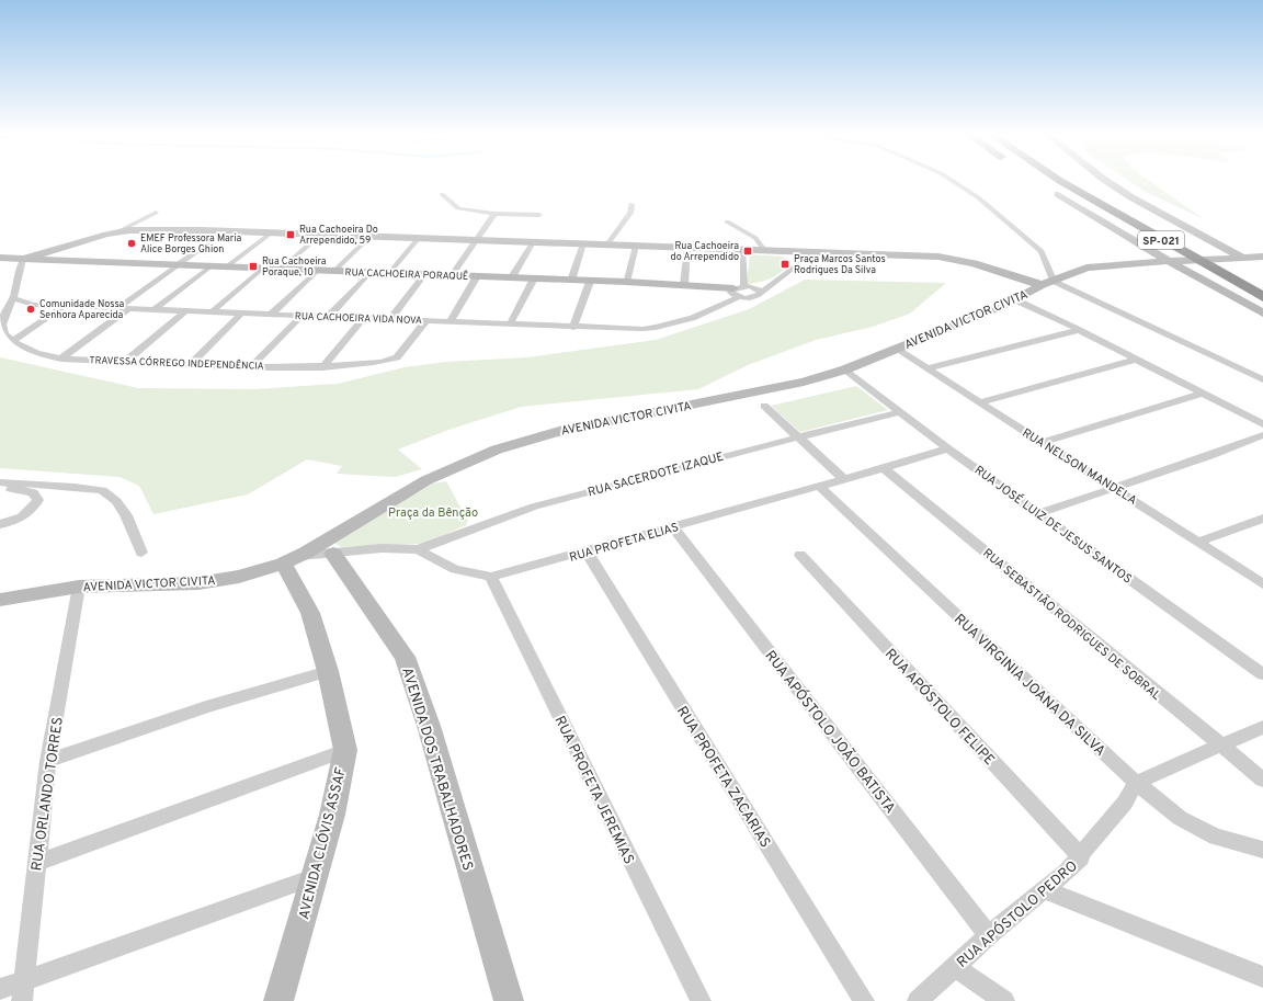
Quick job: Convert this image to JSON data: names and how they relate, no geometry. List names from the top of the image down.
{
  "streets": {
    "highway": ["SP-021"],
    "street": [
      "RUA CACHOEIRA PORAQUÊ",
      "RUA CACHOEIRA VIDA NOVA",
      "AVENIDA VICTOR CIVITA",
      "TRAVESSA CÓRREGO INDEPENDÊNCIA",
      "RUA NELSON MANDELA",
      "RUA SACERDOTE IZAQUE",
      "RUA JOSÉ LUIZ DE JESUS SANTOS",
      "RUA PROFETA ELIAS",
      "RUA SEBASTIÃO RODRIGUES DE SOBRAL",
      "RUA VIRGINIA JOANA DA SILVA",
      "RUA APÓSTOLO FELIPE",
      "RUA APÓSTOLO JOÃO BATISTA",
      "AVENIDA DOS TRABALHADORES",
      "RUA PROFETA ZACARIAS",
      "RUA PROFETA JEREMIAS",
      "RUA ORLANDO TORRES",
      "AVENIDA CLÓVIS ASSAF",
      "RUA APÓSTOLO PEDRO"
    ]
  },
  "crossings": [
    ["RUA CACHOEIRA PORAQUÊ", "RUA CACHOEIRA VIDA NOVA"],
    ["RUA CACHOEIRA VIDA NOVA", "TRAVESSA CÓRREGO INDEPENDÊNCIA"],
    ["AVENIDA VICTOR CIVITA", "RUA NELSON MANDELA"],
    ["AVENIDA VICTOR CIVITA", "RUA JOSÉ LUIZ DE JESUS SANTOS"],
    ["AVENIDA VICTOR CIVITA", "RUA PROFETA ELIAS"],
    ["AVENIDA VICTOR CIVITA", "RUA ORLANDO TORRES"],
    ["AVENIDA VICTOR CIVITA", "AVENIDA CLÓVIS ASSAF"],
    ["RUA SACERDOTE IZAQUE", "RUA JOSÉ LUIZ DE JESUS SANTOS"],
    ["RUA SACERDOTE IZAQUE", "RUA PROFETA ELIAS"],
    ["RUA JOSÉ LUIZ DE JESUS SANTOS", "RUA PROFETA ELIAS"],
    ["RUA PROFETA ELIAS", "RUA SEBASTIÃO RODRIGUES DE SOBRAL"],
    ["RUA PROFETA ELIAS", "RUA VIRGINIA JOANA DA SILVA"],
    ["RUA PROFETA ELIAS", "RUA APÓSTOLO JOÃO BATISTA"],
    ["RUA PROFETA ELIAS", "AVENIDA DOS TRABALHADORES"],
    ["RUA PROFETA ELIAS", "RUA PROFETA ZACARIAS"],
    ["RUA PROFETA ELIAS", "RUA PROFETA JEREMIAS"],
    ["RUA PROFETA ELIAS", "AVENIDA CLÓVIS ASSAF"],
    ["RUA VIRGINIA JOANA DA SILVA", "RUA APÓSTOLO PEDRO"],
    ["RUA APÓSTOLO FELIPE", "RUA APÓSTOLO PEDRO"],
    ["RUA APÓSTOLO JOÃO BATISTA", "RUA APÓSTOLO PEDRO"]
  ],
  "parks": ["Praça da Bênção"],
  "places": {
    "transit": [
      "Rua Cachoeira Do Arrependido, 59",
      "Rua Cachoeira do Arrependido",
      "Praça Marcos Santos Rodrigues Da Silva",
      "Rua Cachoeira Poraque, 10"
    ],
    "other": ["EMEF Professora Maria Alice Borges Ghion", "Comunidade Nossa Senhora Aparecida"]
  }
}
